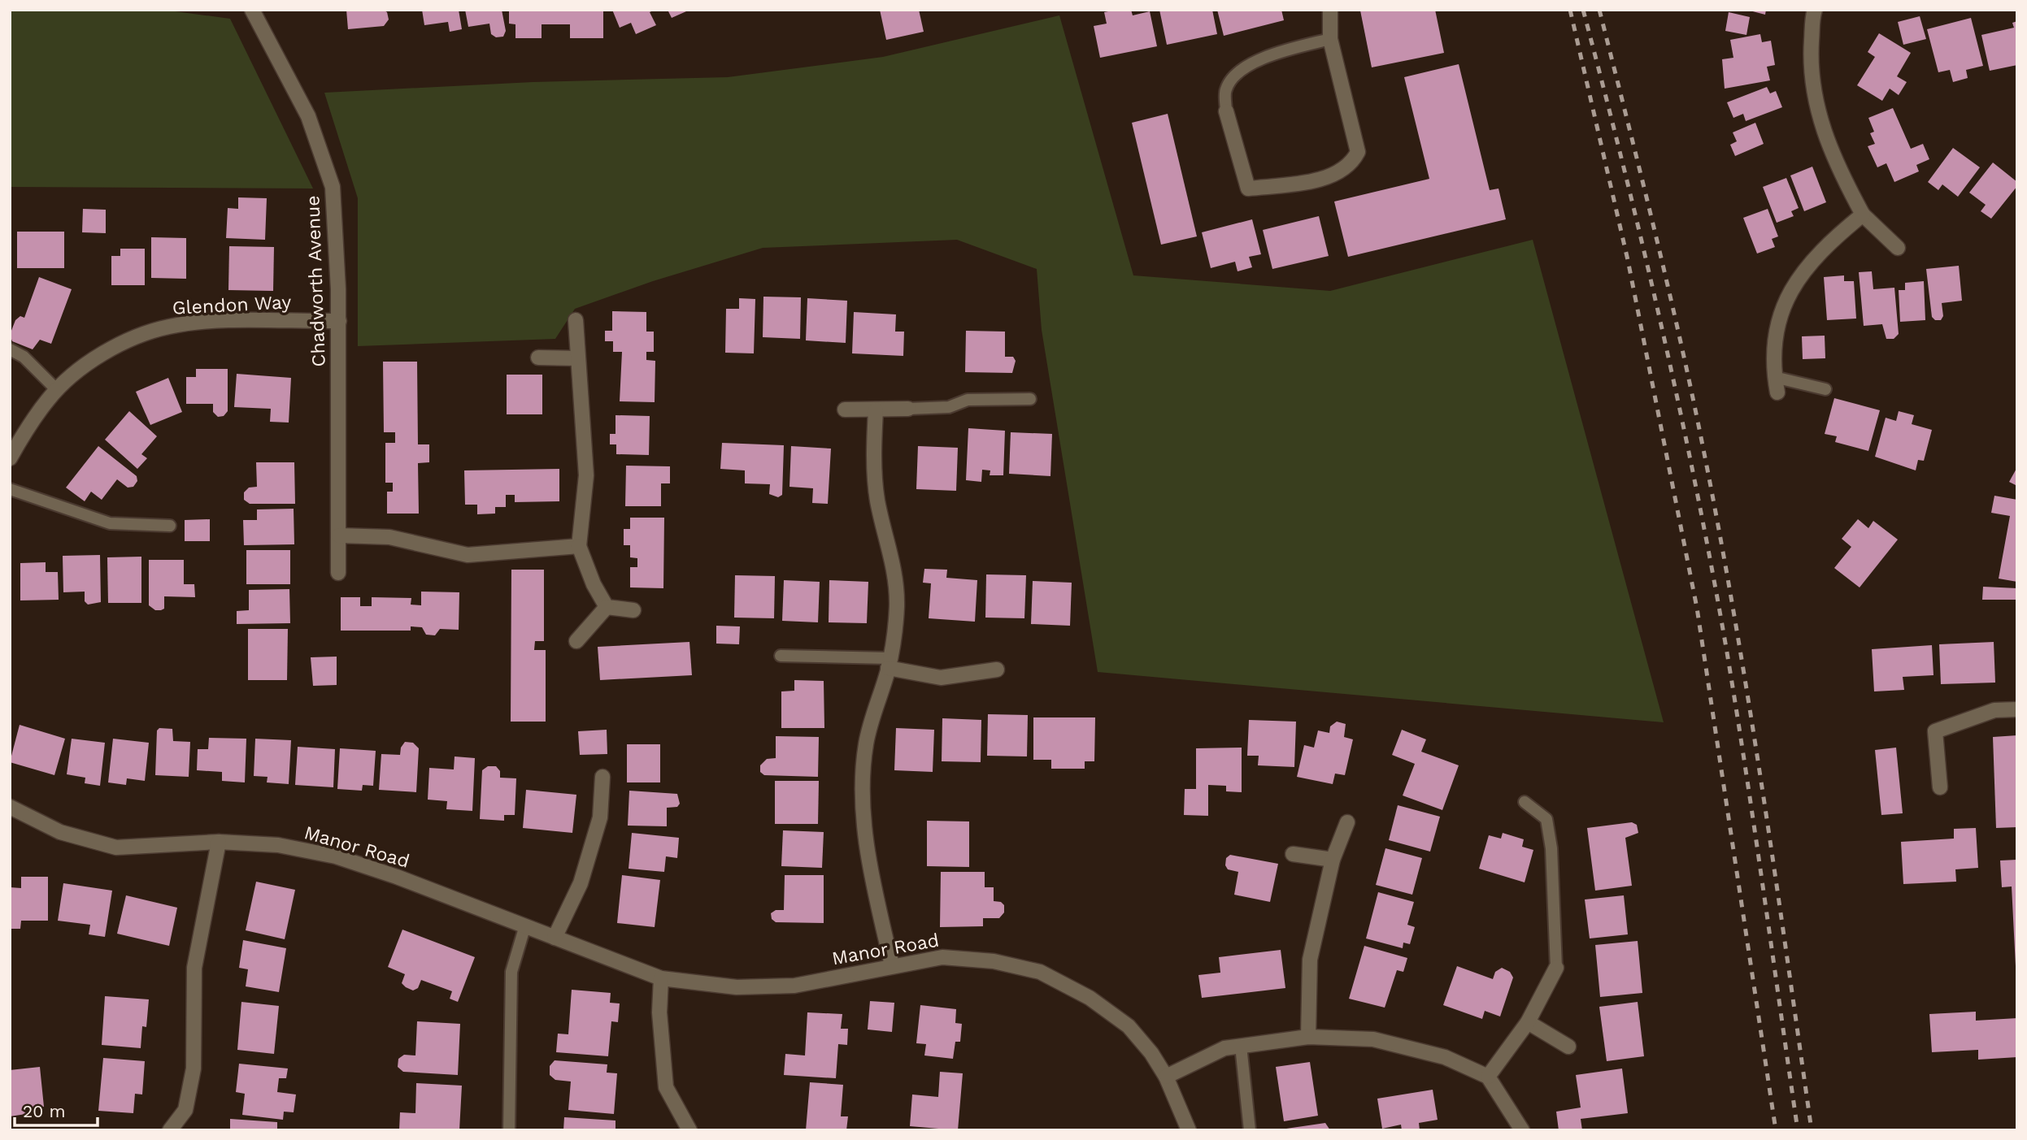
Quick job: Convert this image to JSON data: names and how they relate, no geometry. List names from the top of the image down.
{
  "streets": {
    "street": ["Chadworth Avenue", "Glendon Way", "Manor Road"]
  },
  "crossings": [
    ["Chadworth Avenue", "Glendon Way"]
  ],
  "scale_bar": "20 m"
}
